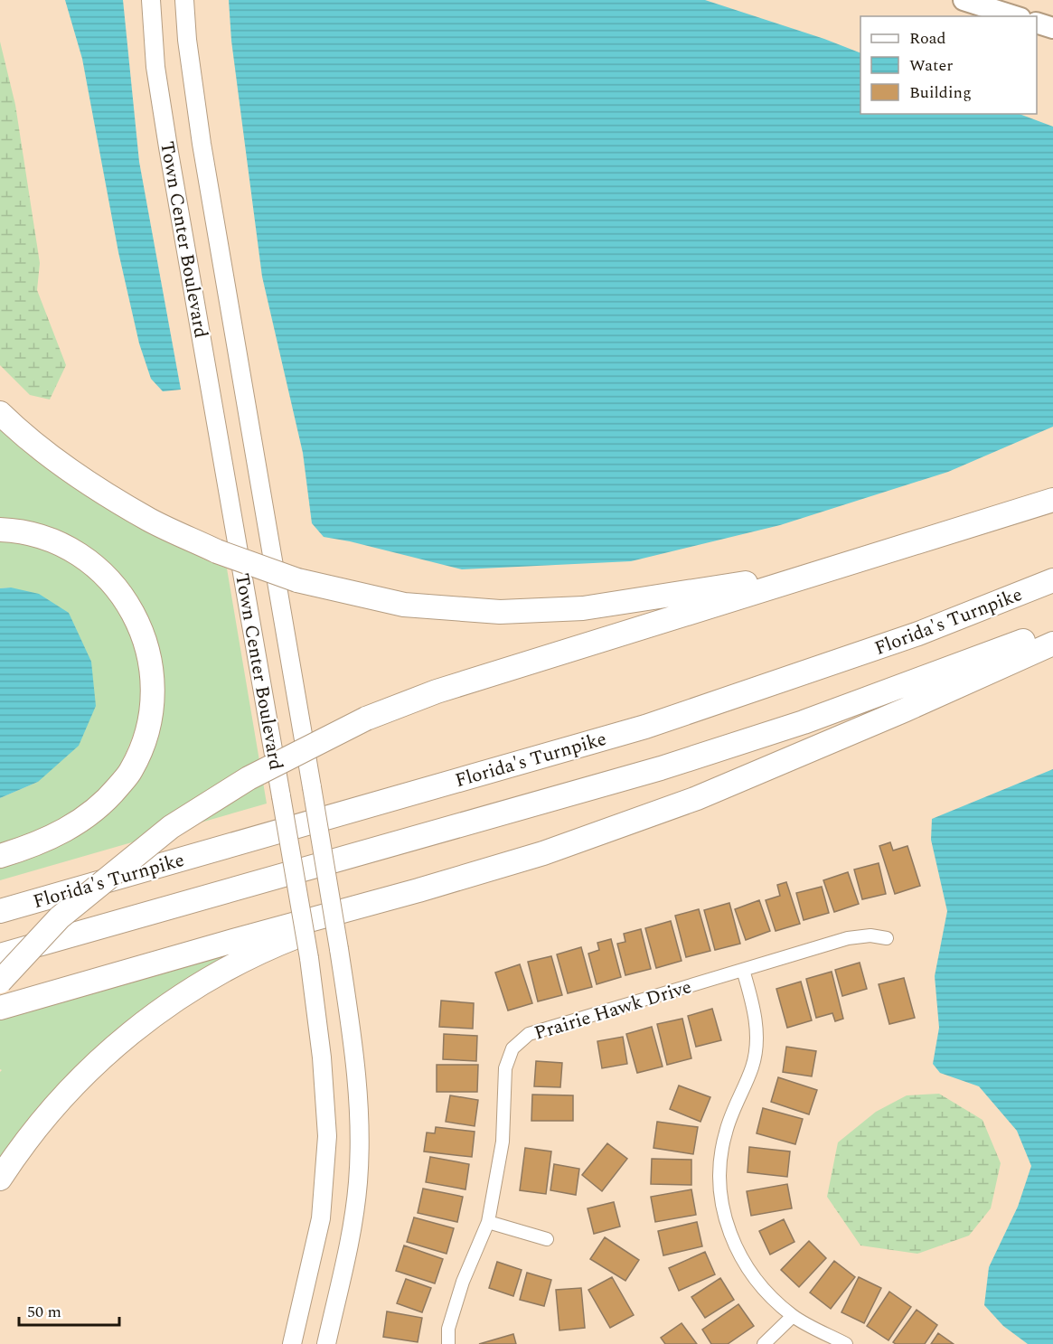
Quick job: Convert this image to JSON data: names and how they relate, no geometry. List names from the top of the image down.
{
  "streets": {
    "highway": ["Florida's Turnpike"],
    "main road": ["Town Center Boulevard"],
    "street": ["Prairie Hawk Drive"]
  },
  "legend": ["Road", "Water", "Building"],
  "scale_bar": "50 m"
}
